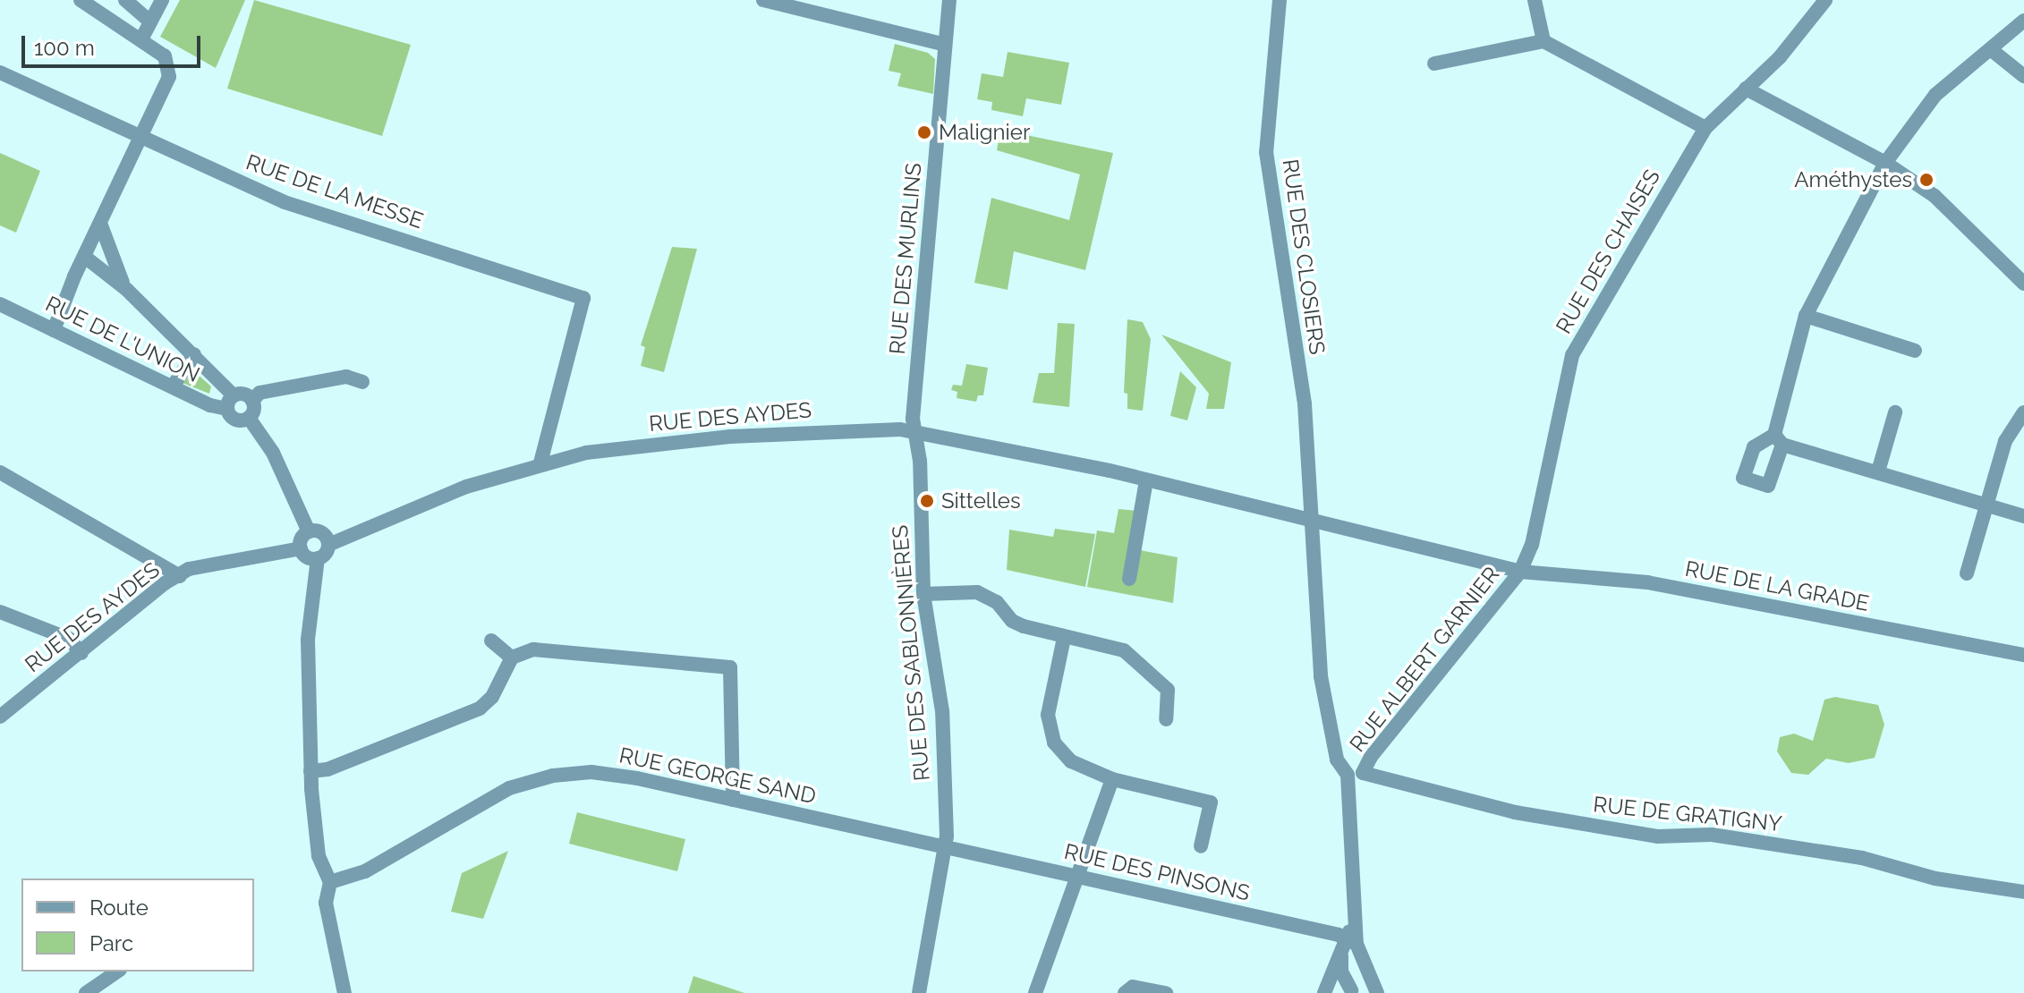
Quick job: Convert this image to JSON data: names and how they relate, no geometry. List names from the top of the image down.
{
  "streets": {
    "street": [
      "RUE DE LA MESSE",
      "RUE DES CHAISES",
      "RUE DES CLOSIERS",
      "RUE DES MURLINS",
      "RUE DE L'UNION",
      "RUE DES AYDES",
      "RUE DE LA GRADE",
      "RUE DES SABLONNIÈRES",
      "RUE ALBERT GARNIER",
      "RUE GEORGE SAND",
      "RUE DE GRATIGNY",
      "RUE DES PINSONS"
    ]
  },
  "crossings": [
    ["RUE DE LA MESSE", "RUE DES AYDES"],
    ["RUE DES CHAISES", "RUE DE LA GRADE"],
    ["RUE DES CHAISES", "RUE ALBERT GARNIER"],
    ["RUE DES CLOSIERS", "RUE DES AYDES"],
    ["RUE DES CLOSIERS", "RUE DE LA GRADE"],
    ["RUE DES CLOSIERS", "RUE ALBERT GARNIER"],
    ["RUE DES CLOSIERS", "RUE DE GRATIGNY"],
    ["RUE DES MURLINS", "RUE DES AYDES"],
    ["RUE DES MURLINS", "RUE DES SABLONNIÈRES"],
    ["RUE DES AYDES", "RUE DE LA GRADE"],
    ["RUE DES AYDES", "RUE DES SABLONNIÈRES"],
    ["RUE DE LA GRADE", "RUE ALBERT GARNIER"],
    ["RUE DES SABLONNIÈRES", "RUE GEORGE SAND"],
    ["RUE DES SABLONNIÈRES", "RUE DES PINSONS"],
    ["RUE ALBERT GARNIER", "RUE DE GRATIGNY"],
    ["RUE GEORGE SAND", "RUE DES PINSONS"]
  ],
  "places": ["Malignier", "Améthystes", "Sittelles"],
  "legend": ["Route", "Parc"],
  "scale_bar": "100 m"
}
